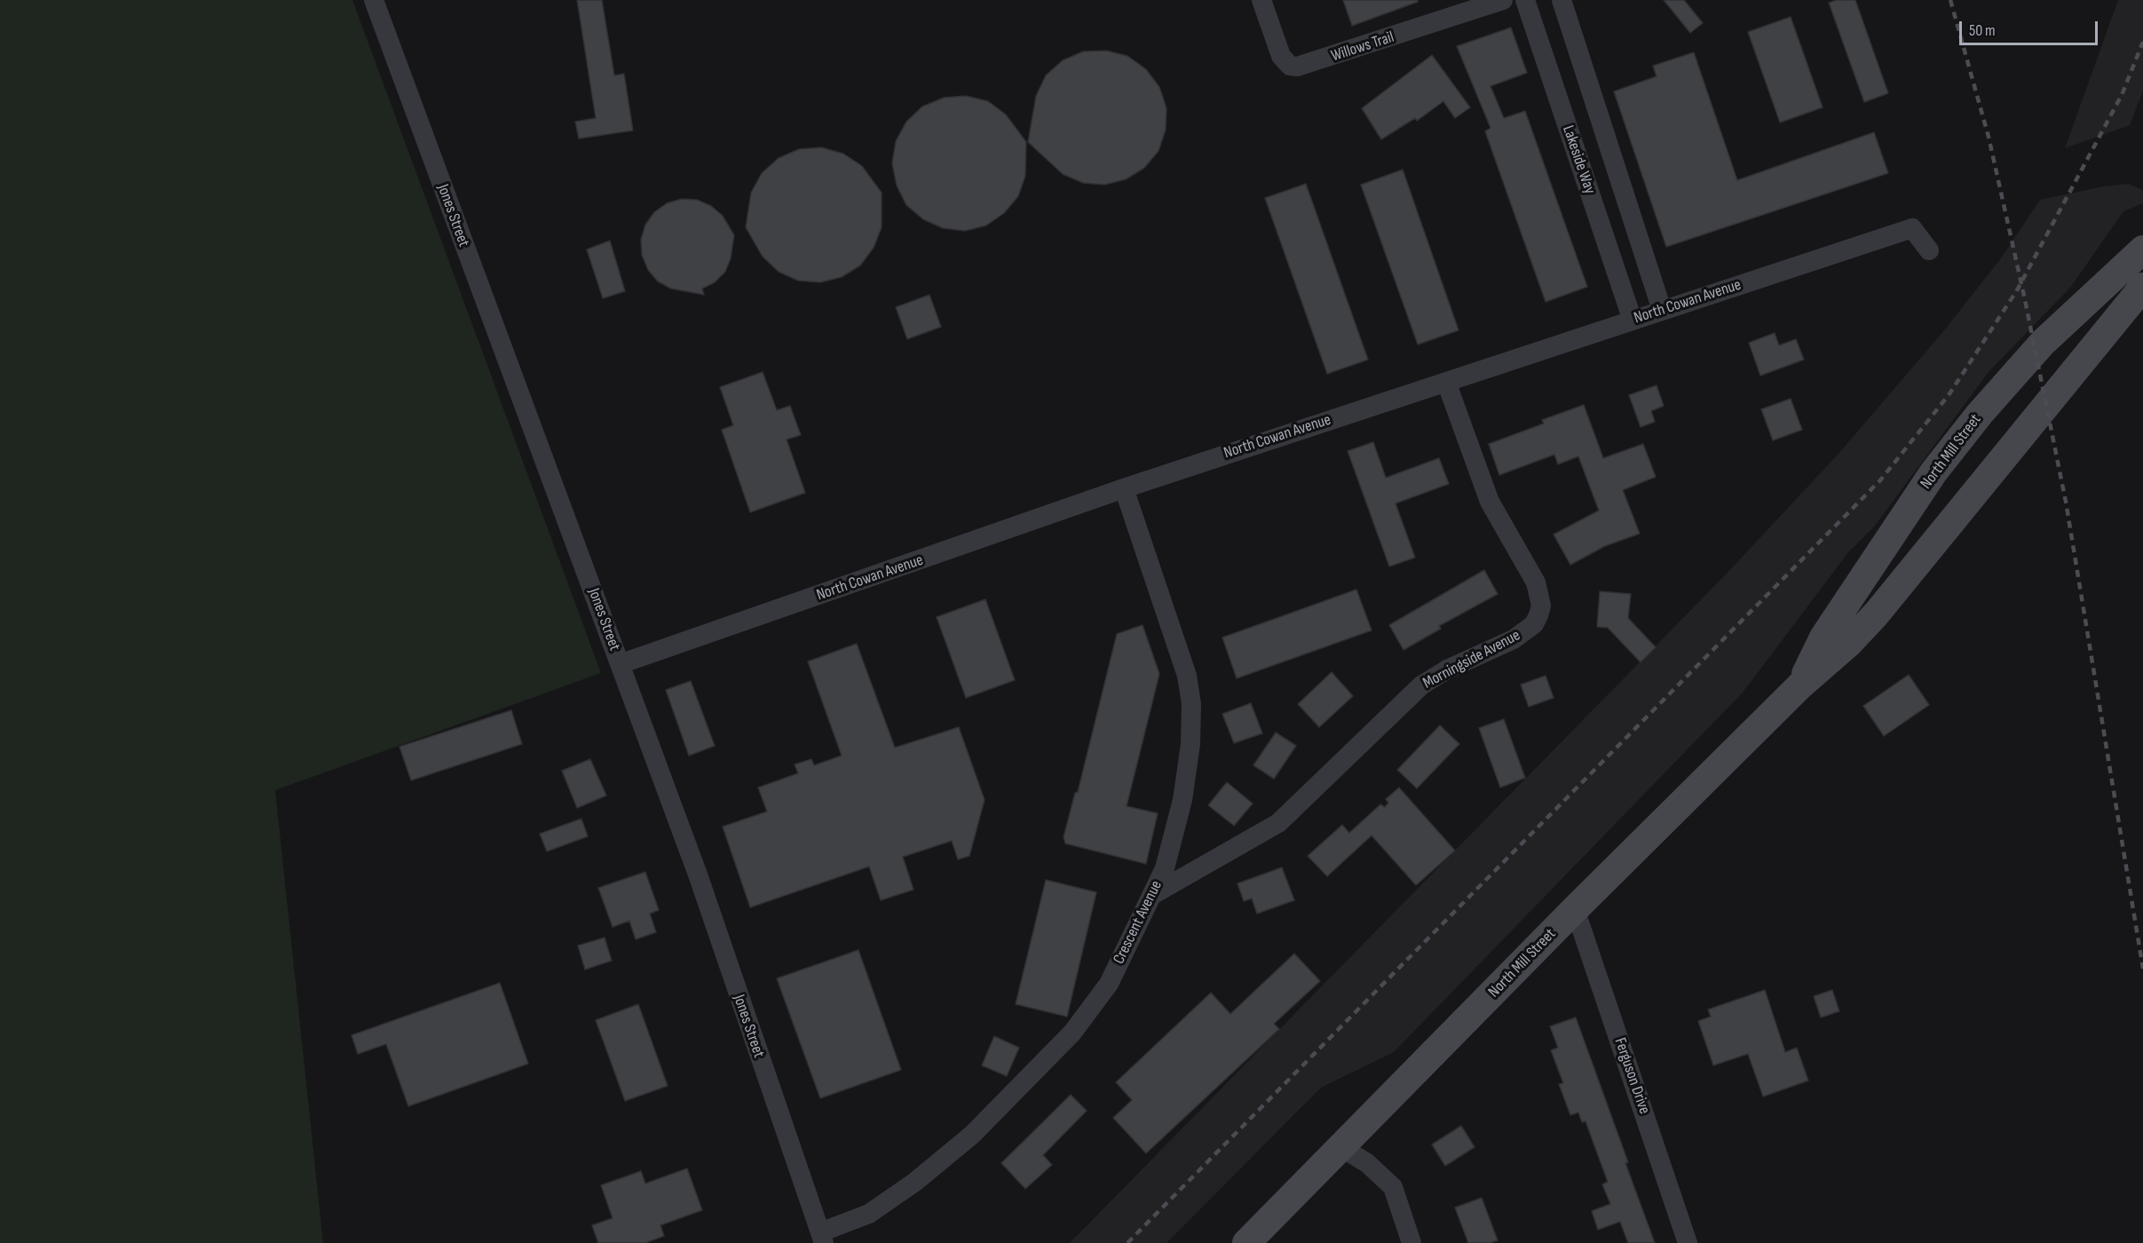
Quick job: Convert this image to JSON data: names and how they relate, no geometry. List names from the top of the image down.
{
  "streets": {
    "main road": ["North Mill Street"],
    "street": [
      "Willows Trail",
      "Lakeside Way",
      "Jones Street",
      "North Cowan Avenue",
      "Morningside Avenue",
      "Crescent Avenue",
      "Ferguson Drive"
    ]
  },
  "crossings": [
    ["Lakeside Way", "North Cowan Avenue"],
    ["Jones Street", "North Cowan Avenue"],
    ["Jones Street", "Crescent Avenue"],
    ["North Cowan Avenue", "Morningside Avenue"],
    ["North Cowan Avenue", "Crescent Avenue"],
    ["North Mill Street", "Ferguson Drive"],
    ["Morningside Avenue", "Crescent Avenue"]
  ],
  "scale_bar": "50 m"
}
